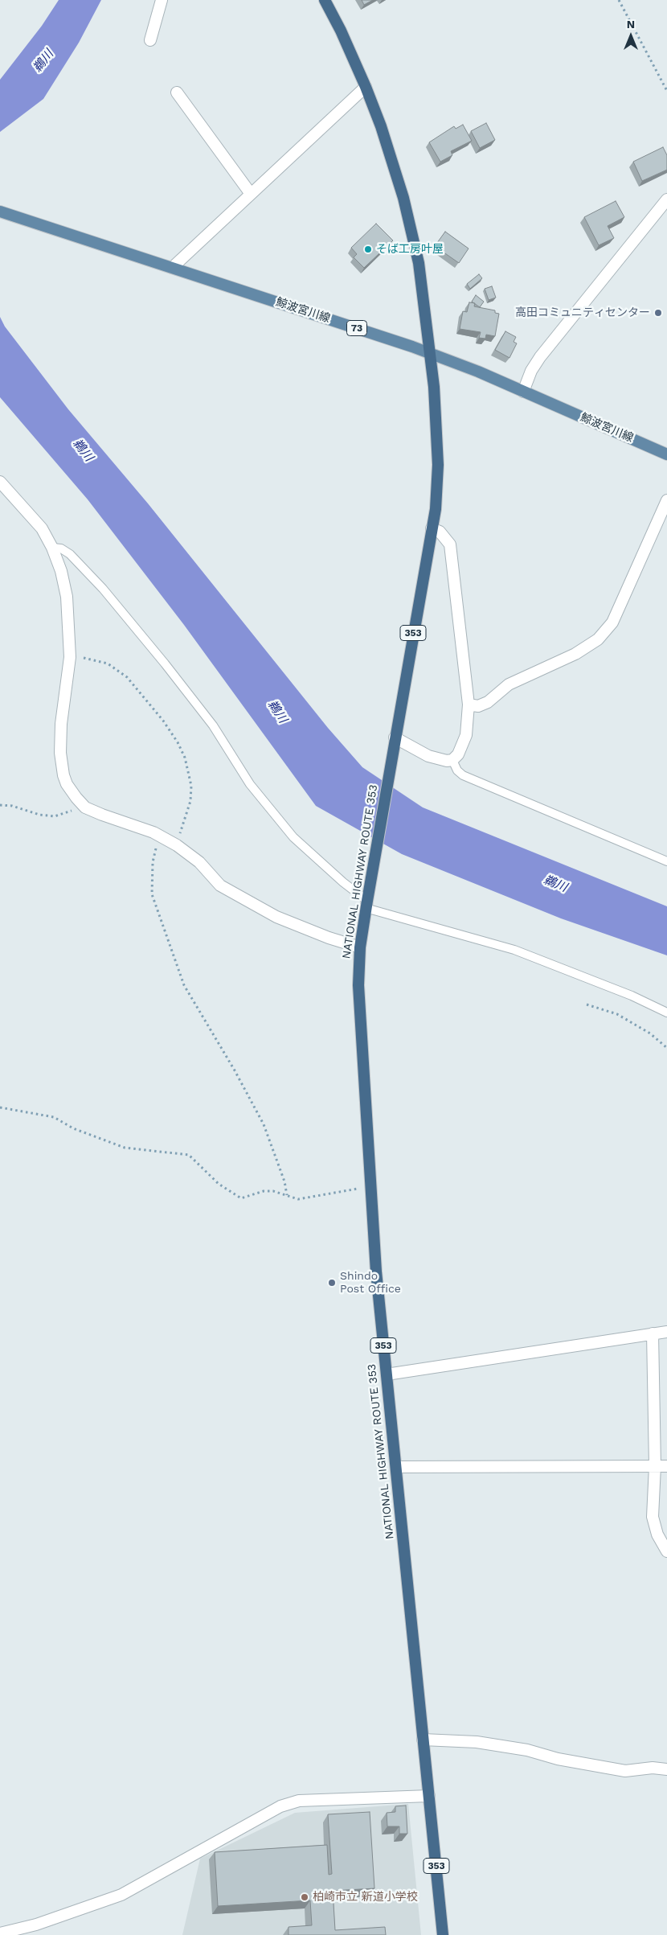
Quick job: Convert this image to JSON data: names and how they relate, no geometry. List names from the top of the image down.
{
  "streets": {
    "highway": ["353", "NATIONAL HIGHWAY ROUTE 353"],
    "main road": ["鯨波宮川線", "73"]
  },
  "crossings": [
    ["鯨波宮川線", "NATIONAL HIGHWAY ROUTE 353"]
  ],
  "water": ["鵜川"],
  "places": [
    "そば工房叶屋",
    "高田コミュニティセンター",
    "Shindo Post Office",
    "柏崎市立 新道小学校"
  ],
  "north": "top"
}
